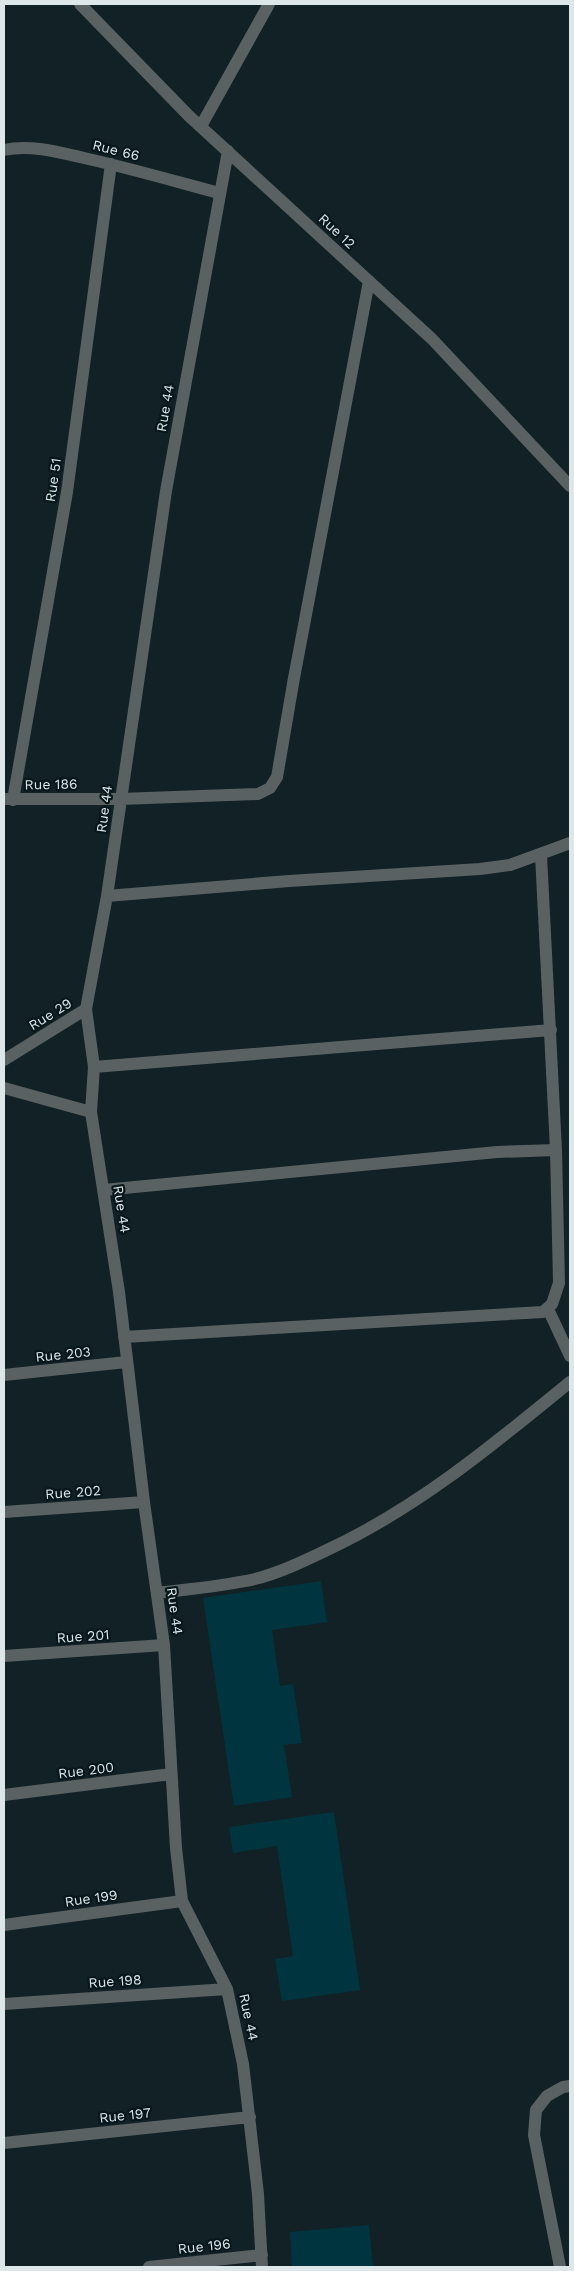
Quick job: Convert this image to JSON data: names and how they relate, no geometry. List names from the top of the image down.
{
  "streets": {
    "street": [
      "Rue 66",
      "Rue 12",
      "Rue 44",
      "Rue 51",
      "Rue 186",
      "Rue 29",
      "Rue 203",
      "Rue 202",
      "Rue 201",
      "Rue 200",
      "Rue 199",
      "Rue 198",
      "Rue 197",
      "Rue 196"
    ]
  },
  "crossings": [
    ["Rue 66", "Rue 44"],
    ["Rue 66", "Rue 51"],
    ["Rue 12", "Rue 44"],
    ["Rue 12", "Rue 186"],
    ["Rue 44", "Rue 186"],
    ["Rue 44", "Rue 29"],
    ["Rue 44", "Rue 203"],
    ["Rue 44", "Rue 202"],
    ["Rue 44", "Rue 201"],
    ["Rue 44", "Rue 200"],
    ["Rue 44", "Rue 199"],
    ["Rue 44", "Rue 198"],
    ["Rue 44", "Rue 197"],
    ["Rue 44", "Rue 196"],
    ["Rue 51", "Rue 186"]
  ]
}
